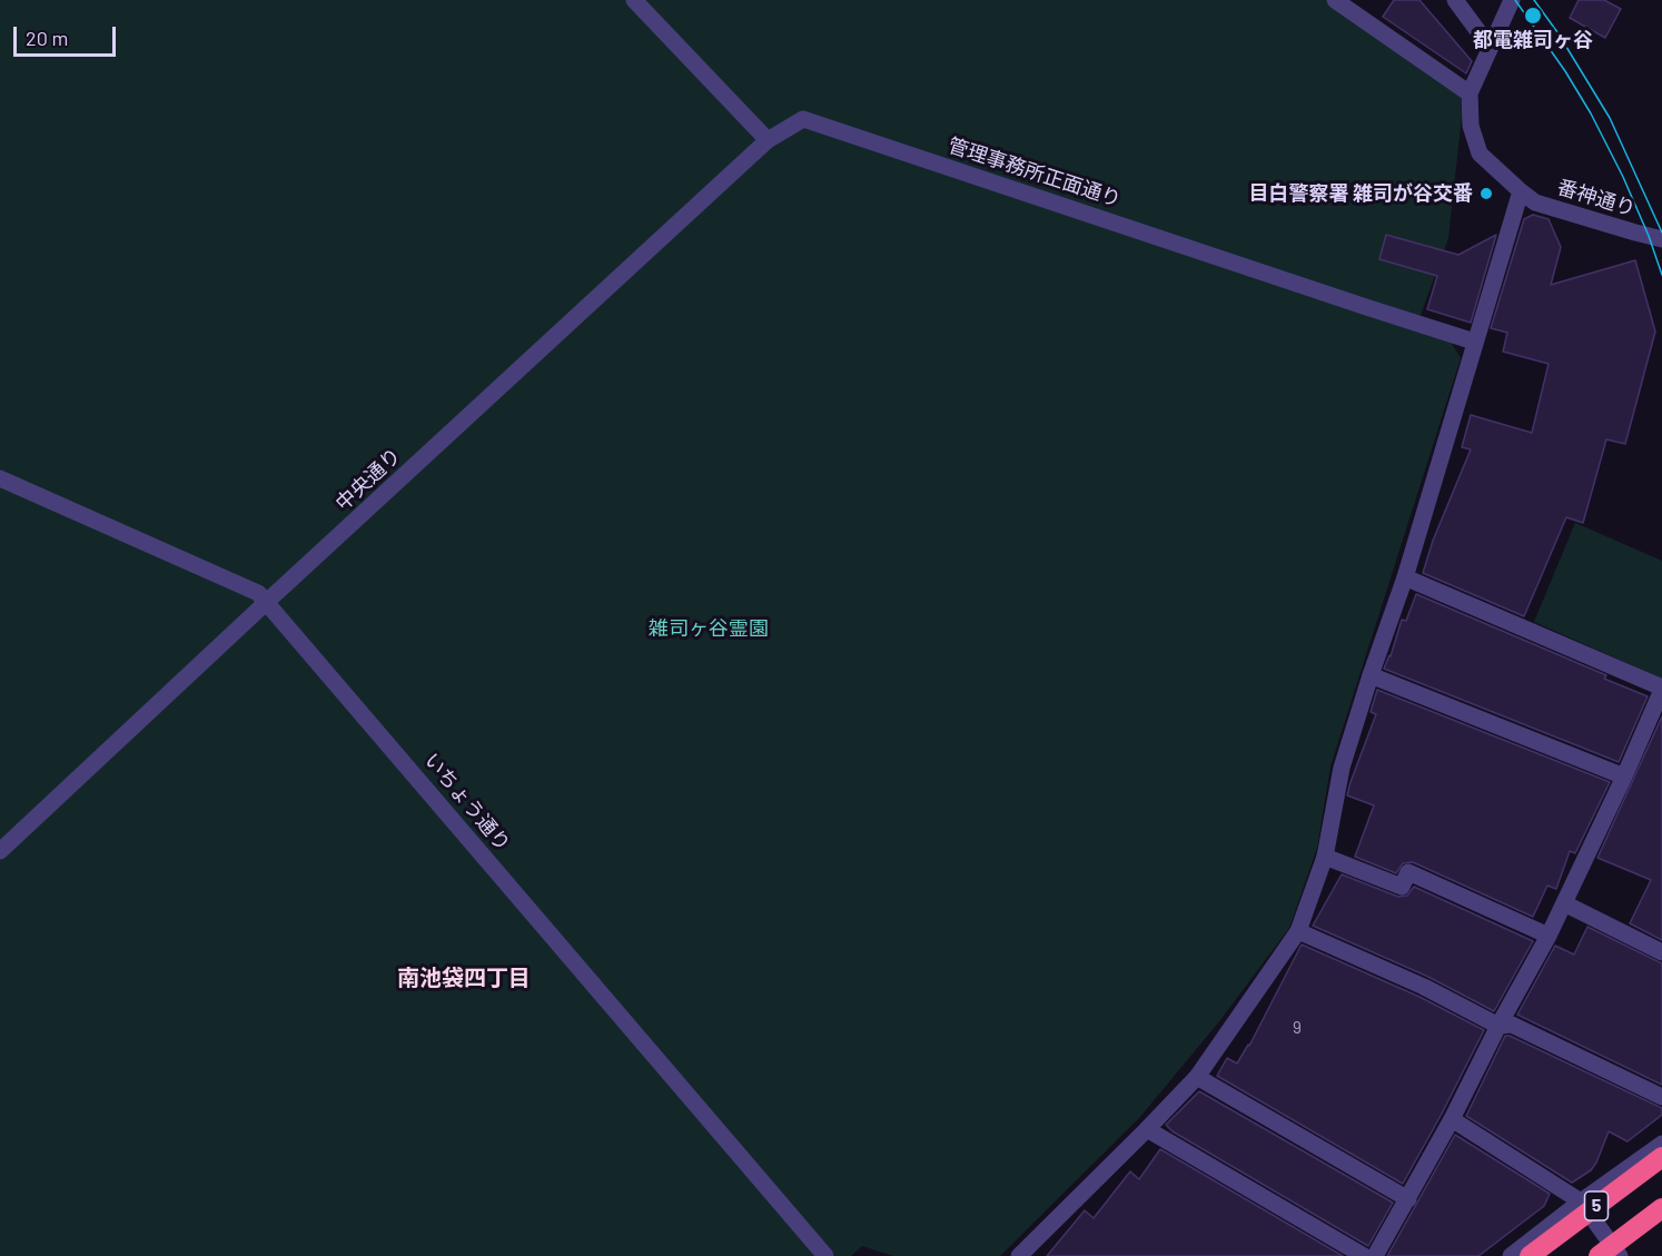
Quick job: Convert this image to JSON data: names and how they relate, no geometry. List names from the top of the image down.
{
  "streets": {
    "highway": ["5"],
    "street": [
      "管理事務所正面通り",
      "番神通り",
      "中央通り",
      "いちょう通り"
    ]
  },
  "crossings": [
    ["管理事務所正面通り", "中央通り"],
    ["中央通り", "いちょう通り"]
  ],
  "districts": ["南池袋四丁目"],
  "parks": ["雑司ヶ谷霊園"],
  "places": ["都電雑司ヶ谷", "目白警察署 雑司が谷交番"],
  "house_numbers": ["9"],
  "scale_bar": "20 m"
}
